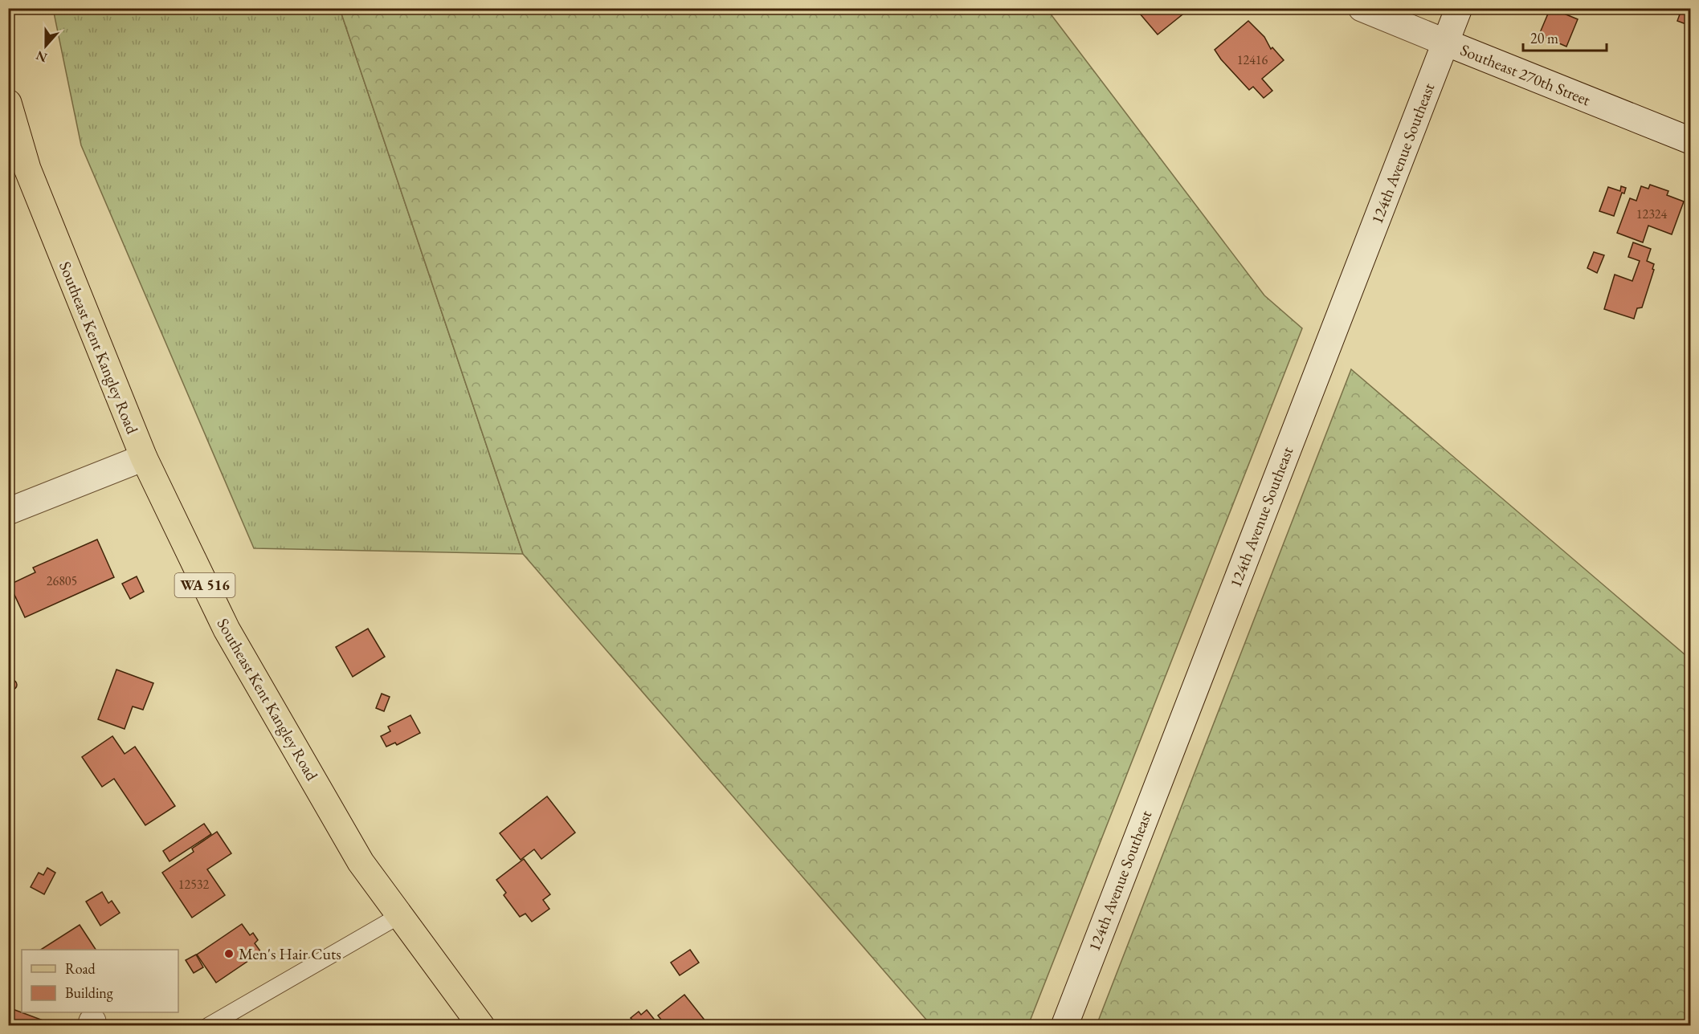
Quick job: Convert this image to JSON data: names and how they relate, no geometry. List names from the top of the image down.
{
  "streets": {
    "main road": ["Southeast Kent Kangley Road", "WA 516"],
    "street": ["Southeast 270th Street", "124th Avenue Southeast"]
  },
  "crossings": [
    ["Southeast 270th Street", "124th Avenue Southeast"]
  ],
  "places": ["Men's Hair Cuts"],
  "house_numbers": [
    "12416",
    "12324",
    "26805",
    "12532"
  ],
  "legend": ["Road", "Building"],
  "scale_bar": "20 m",
  "north": "bottom"
}
